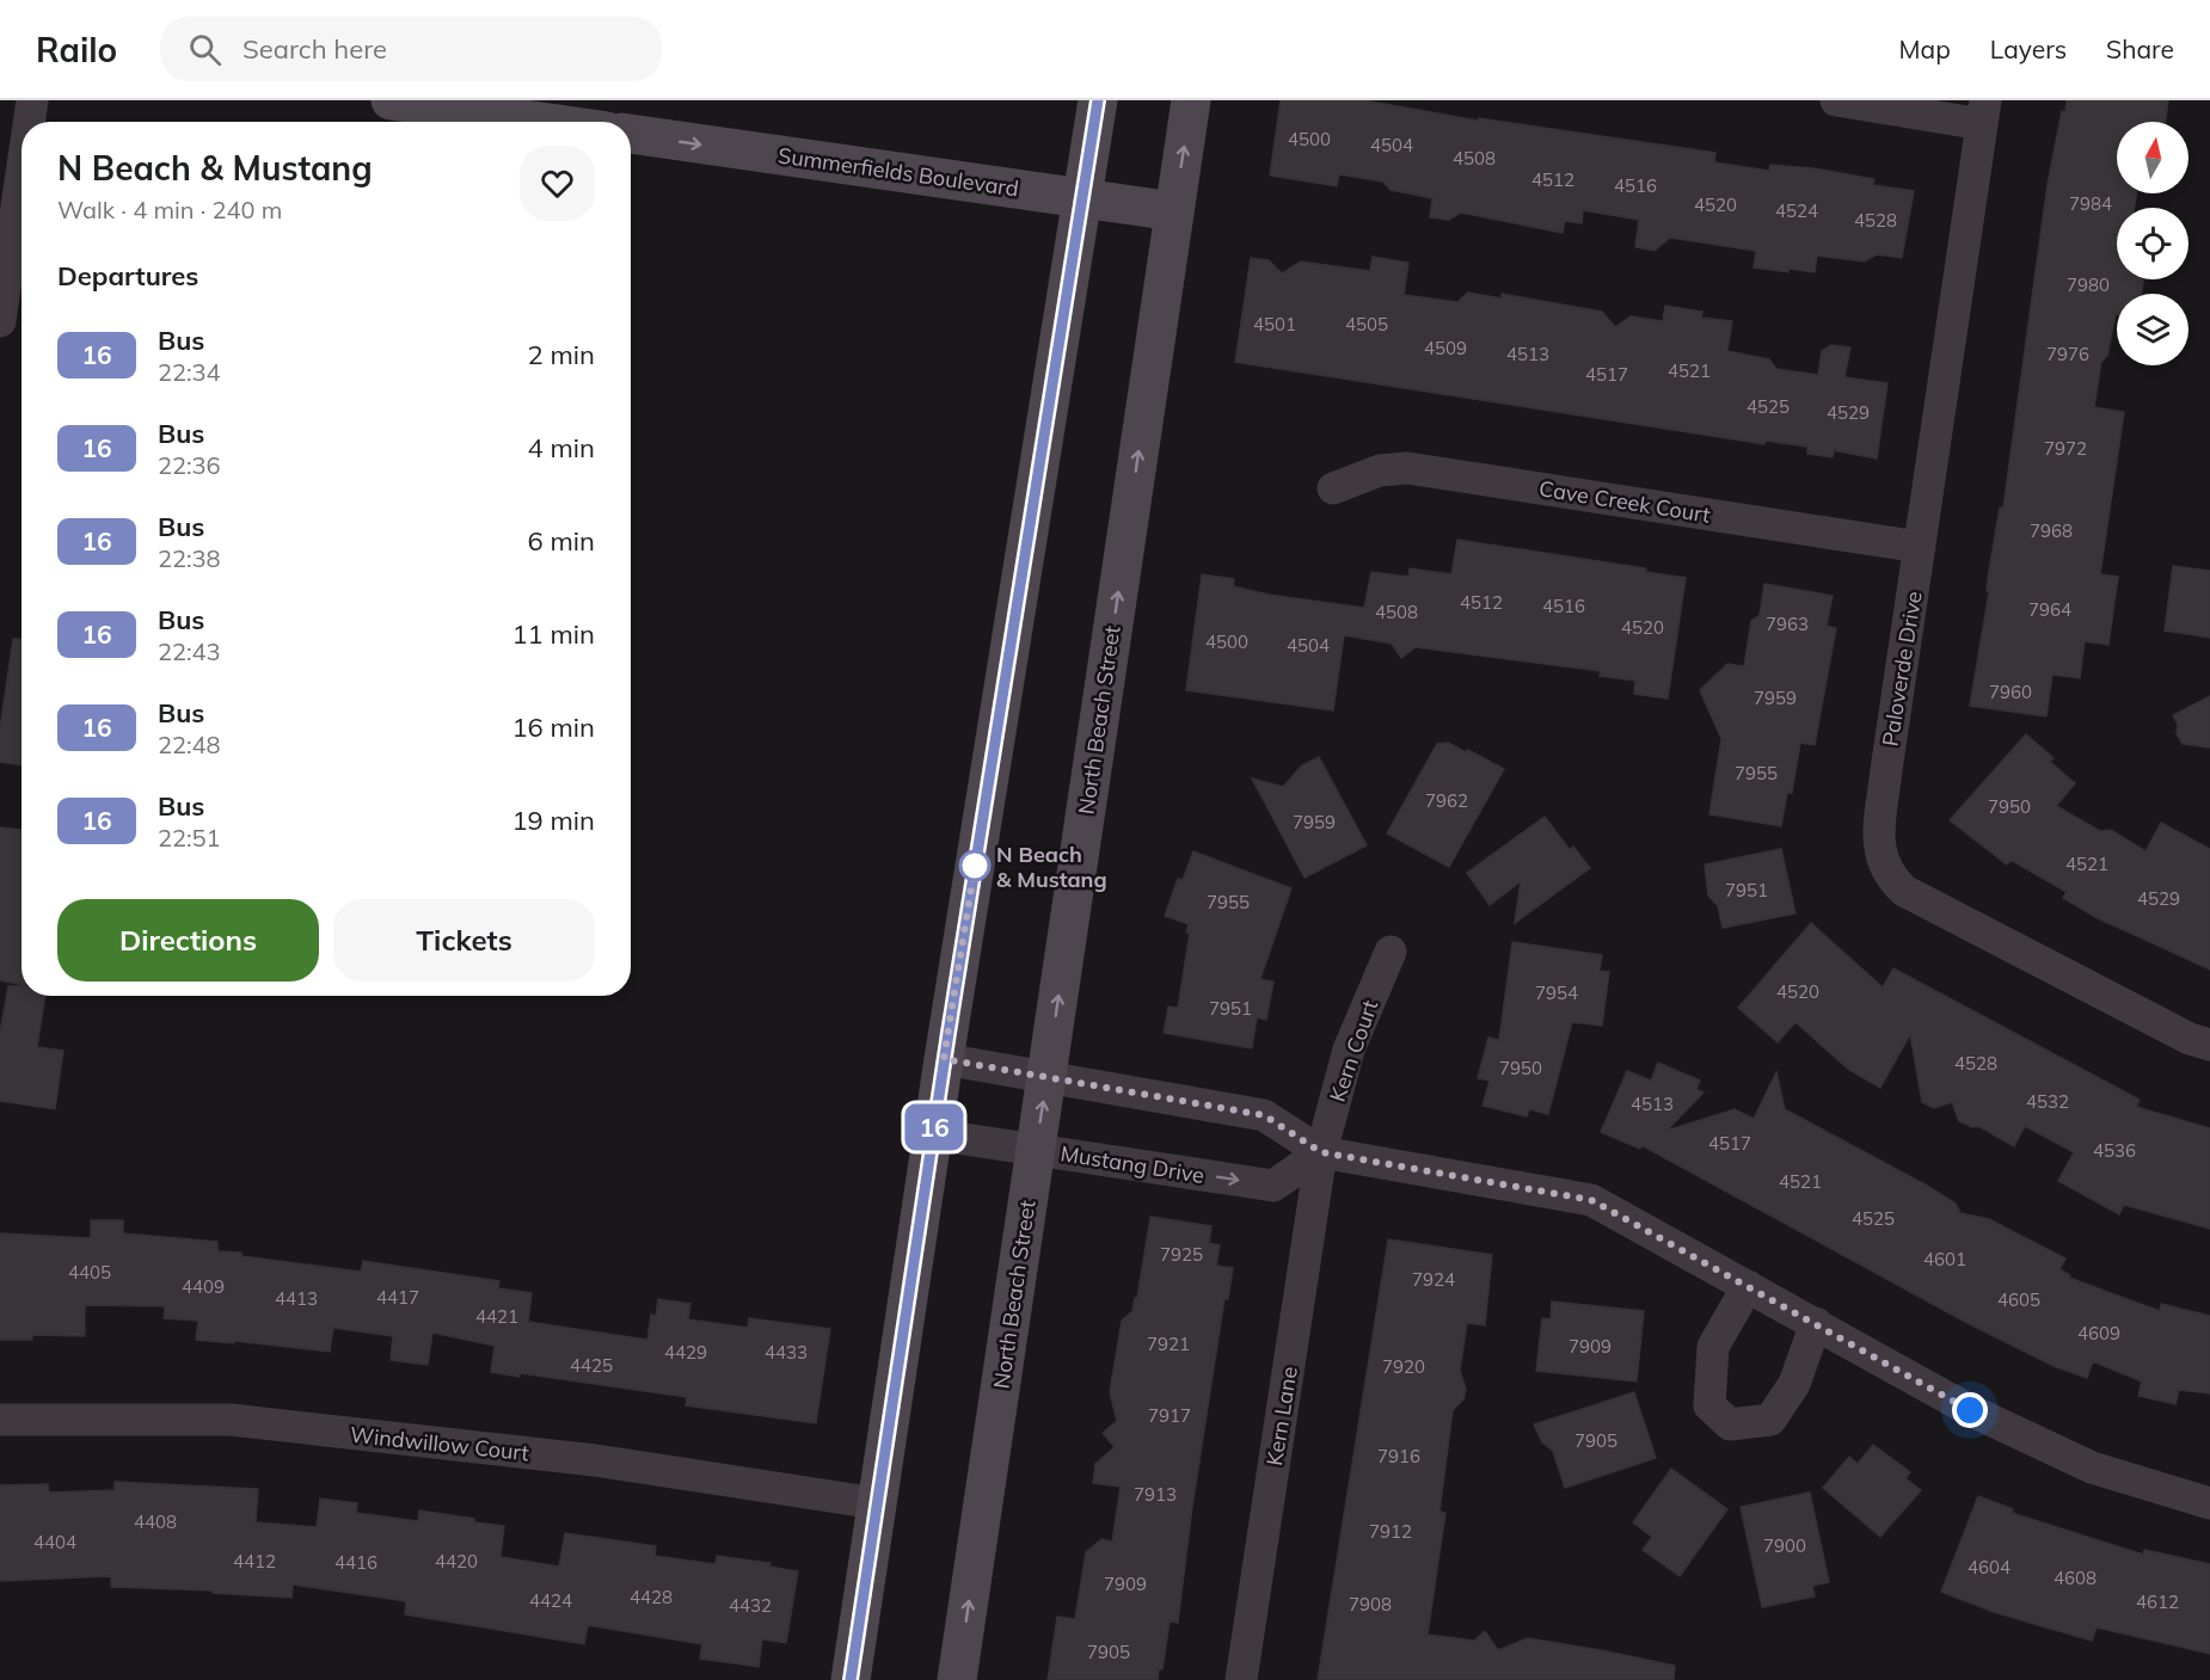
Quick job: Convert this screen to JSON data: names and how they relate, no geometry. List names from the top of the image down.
{
  "streets": {
    "main road": ["Summerfields Boulevard", "North Beach Street"],
    "street": [
      "Cave Creek Court",
      "Paloverde Drive",
      "Kern Court",
      "Mustang Drive",
      "Kern Lane",
      "Windwillow Court"
    ]
  },
  "crossings": [
    ["Summerfields Boulevard", "North Beach Street"],
    ["Cave Creek Court", "Paloverde Drive"],
    ["North Beach Street", "Mustang Drive"],
    ["Kern Court", "Mustang Drive"],
    ["Kern Court", "Kern Lane"],
    ["Mustang Drive", "Kern Lane"]
  ],
  "one_way": ["Summerfields Boulevard"],
  "places": ["N Beach & Mustang"],
  "lines": ["bus line 16"],
  "house_numbers": [
    "4500",
    "4504",
    "4508",
    "4512",
    "4516",
    "7984",
    "4520",
    "4524",
    "4528",
    "7980",
    "4501",
    "4505",
    "4509",
    "4513",
    "7976",
    "4521",
    "4517",
    "4525",
    "4529",
    "7972",
    "7968",
    "4512",
    "4516",
    "7964",
    "4508",
    "7963",
    "4520",
    "4500",
    "4504",
    "7960",
    "7959",
    "7955",
    "7962",
    "7950",
    "7959",
    "4521",
    "7951",
    "4529",
    "7955",
    "4520",
    "7954",
    "7951",
    "4528",
    "7950",
    "4532",
    "4513",
    "4517",
    "4536",
    "4521",
    "4525",
    "7925",
    "4601",
    "4405",
    "7924",
    "4409",
    "4417",
    "4413",
    "4605",
    "4421",
    "4609",
    "7921",
    "7909",
    "4429",
    "4433",
    "4425",
    "7920",
    "7917",
    "7905",
    "7916",
    "7913",
    "4408",
    "7912",
    "4404",
    "7900",
    "4412",
    "4420",
    "4416",
    "4604",
    "4608",
    "7909",
    "4428",
    "4424",
    "4612",
    "7908",
    "4432",
    "7905"
  ],
  "north": "top",
  "page": {
    "header": "Railo",
    "search": "Search here",
    "nav": ["Map", "Layers", "Share"],
    "on_map": "16",
    "heading": [
      ["N Beach & Mustang", "Walk · 4 min · 240 m"],
      "Departures"
    ],
    "list": [
      {
        "mark": "16",
        "name": "Bus",
        "note": "22:34",
        "value": "2 min"
      },
      {
        "mark": "16",
        "name": "Bus",
        "note": "22:36",
        "value": "4 min"
      },
      {
        "mark": "16",
        "name": "Bus",
        "note": "22:38",
        "value": "6 min"
      },
      {
        "mark": "16",
        "name": "Bus",
        "note": "22:43",
        "value": "11 min"
      },
      {
        "mark": "16",
        "name": "Bus",
        "note": "22:48",
        "value": "16 min"
      },
      {
        "mark": "16",
        "name": "Bus",
        "note": "22:51",
        "value": "19 min"
      }
    ],
    "buttons": ["Directions", "Tickets"]
  }
}
